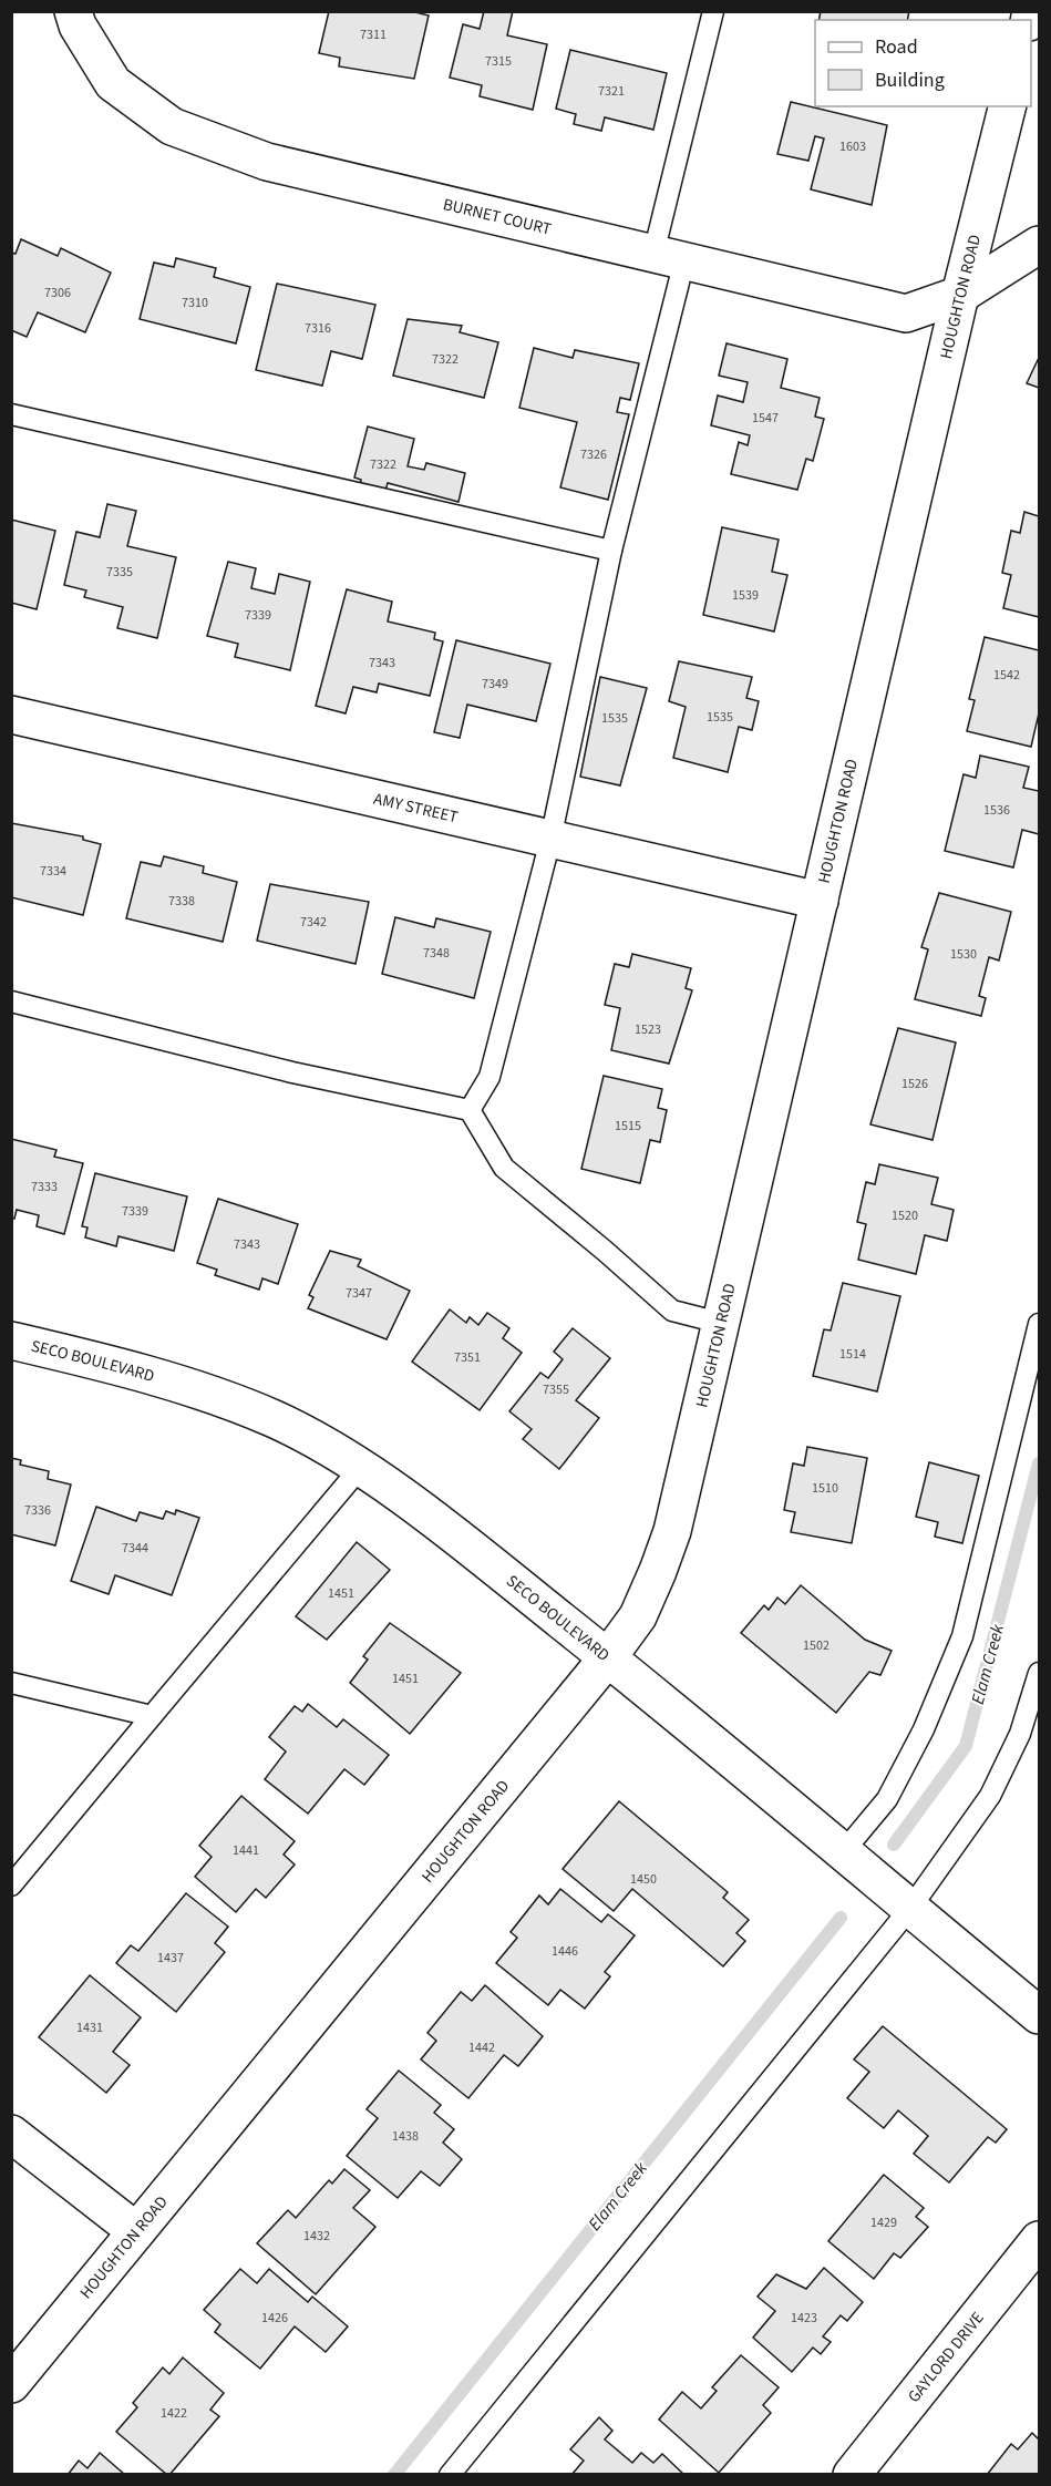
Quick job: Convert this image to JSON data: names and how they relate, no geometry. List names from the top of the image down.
{
  "streets": {
    "street": [
      "BURNET COURT",
      "HOUGHTON ROAD",
      "AMY STREET",
      "SECO BOULEVARD",
      "GAYLORD DRIVE"
    ]
  },
  "crossings": [
    ["BURNET COURT", "HOUGHTON ROAD"],
    ["HOUGHTON ROAD", "AMY STREET"],
    ["HOUGHTON ROAD", "SECO BOULEVARD"]
  ],
  "water": ["Elam Creek"],
  "house_numbers": [
    "7311",
    "7315",
    "7321",
    "1603",
    "7306",
    "7310",
    "7316",
    "7322",
    "1547",
    "7326",
    "7322",
    "7335",
    "1539",
    "7339",
    "7343",
    "1542",
    "7349",
    "1535",
    "1535",
    "1536",
    "7334",
    "7338",
    "7342",
    "7348",
    "1530",
    "1523",
    "1526",
    "1515",
    "7333",
    "7339",
    "1520",
    "7343",
    "7347",
    "1514",
    "7351",
    "7355",
    "1510",
    "7336",
    "7344",
    "1451",
    "1502",
    "1451",
    "1441",
    "1450",
    "1446",
    "1437",
    "1431",
    "1442",
    "1438",
    "1429",
    "1432",
    "1426",
    "1423",
    "1422"
  ],
  "legend": ["Road", "Building"]
}
